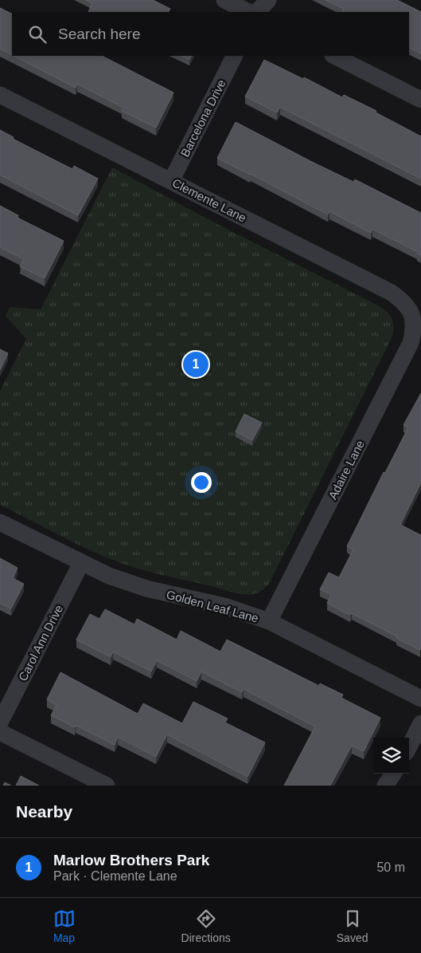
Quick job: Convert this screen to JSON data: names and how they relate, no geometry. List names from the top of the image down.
{
  "streets": {
    "street": [
      "Barcelona Drive",
      "Clemente Lane",
      "Adaire Lane",
      "Golden Leaf Lane",
      "Carol Ann Drive"
    ]
  },
  "crossings": [
    ["Barcelona Drive", "Clemente Lane"],
    ["Clemente Lane", "Adaire Lane"],
    ["Adaire Lane", "Golden Leaf Lane"],
    ["Golden Leaf Lane", "Carol Ann Drive"]
  ],
  "page": {
    "search": "Search here",
    "pins": "1",
    "heading": "Nearby",
    "list": [
      {
        "mark": "1",
        "name": "Marlow Brothers Park",
        "note": "Park · Clemente Lane",
        "value": "50 m"
      }
    ],
    "nav": ["Map", "Directions", "Saved"]
  }
}
